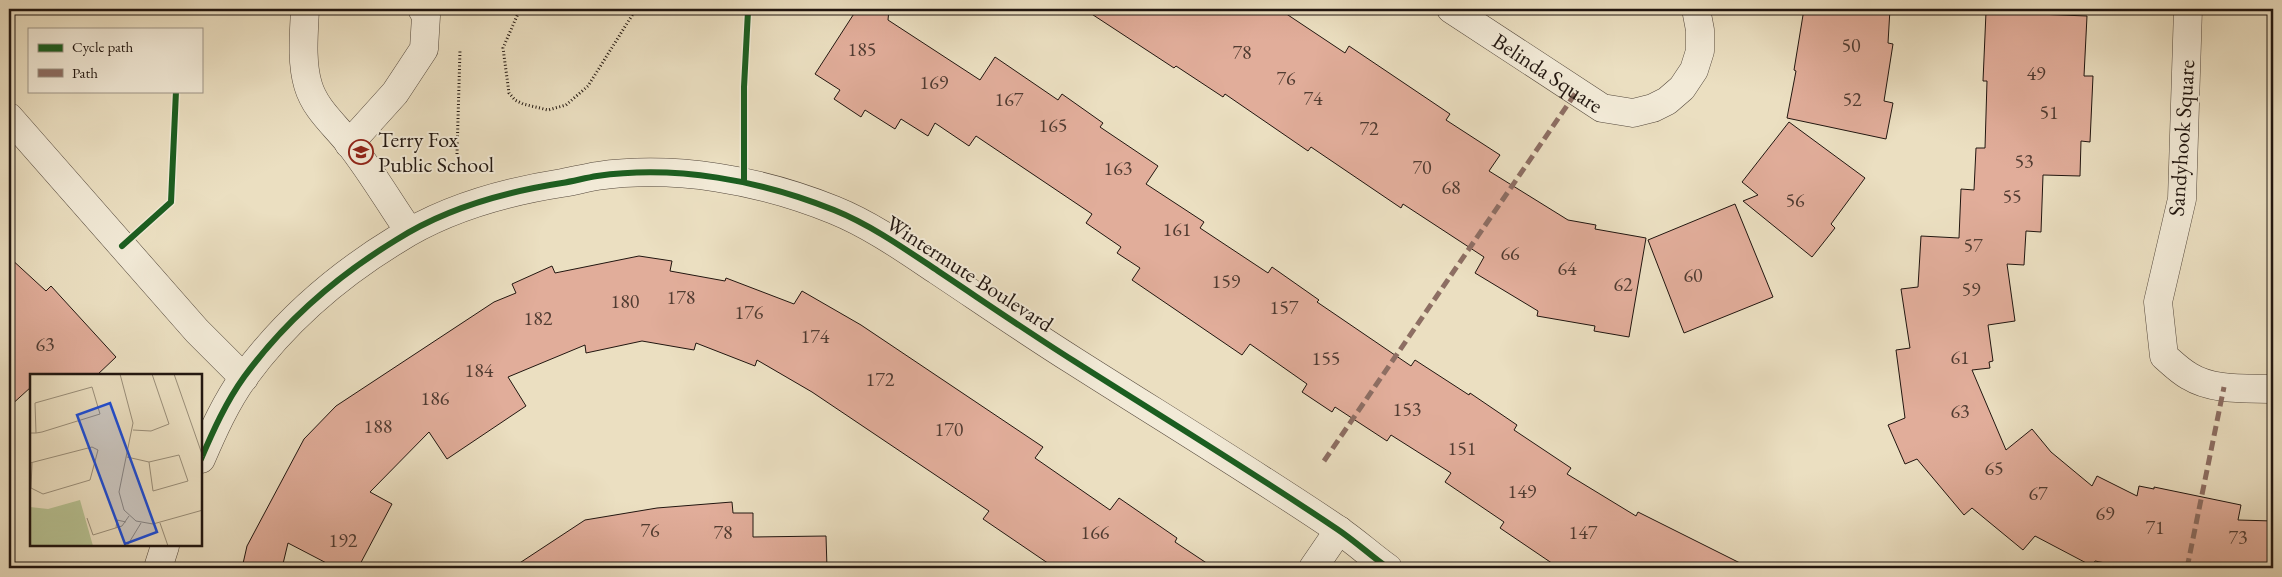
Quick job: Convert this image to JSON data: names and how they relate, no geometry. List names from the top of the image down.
{
  "streets": {
    "street": ["Belinda Square", "Sandyhook Square", "Wintermute Boulevard"]
  },
  "places": {
    "school or university": ["Terry Fox Public School"]
  },
  "house_numbers": [
    "50",
    "185",
    "78",
    "49",
    "76",
    "169",
    "74",
    "167",
    "52",
    "51",
    "165",
    "72",
    "53",
    "70",
    "163",
    "68",
    "55",
    "56",
    "161",
    "57",
    "66",
    "64",
    "60",
    "159",
    "62",
    "59",
    "178",
    "180",
    "157",
    "176",
    "182",
    "174",
    "63",
    "61",
    "155",
    "184",
    "172",
    "186",
    "153",
    "63",
    "188",
    "170",
    "151",
    "65",
    "149",
    "67",
    "69",
    "71",
    "76",
    "78",
    "166",
    "147",
    "73",
    "192"
  ],
  "legend": ["Cycle path", "Path"]
}
